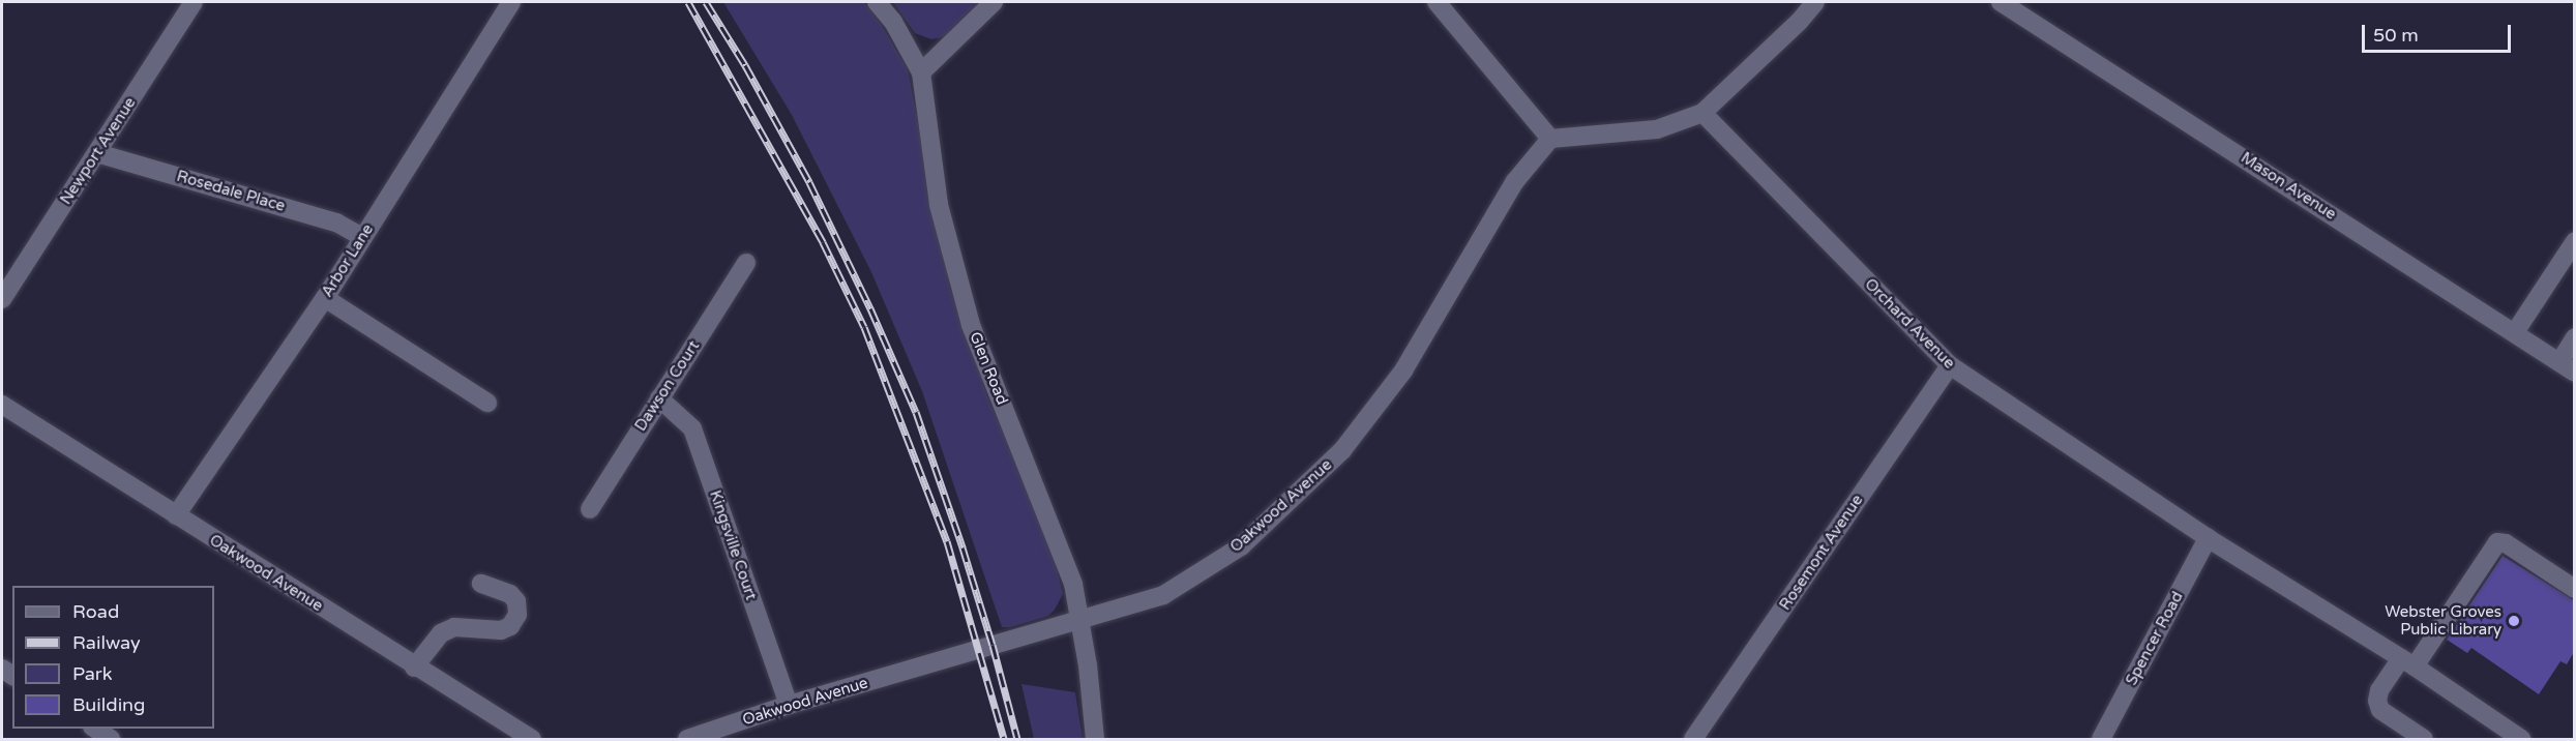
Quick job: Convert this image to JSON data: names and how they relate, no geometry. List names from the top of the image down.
{
  "streets": {
    "street": [
      "Newport Avenue",
      "Mason Avenue",
      "Rosedale Place",
      "Arbor Lane",
      "Orchard Avenue",
      "Glen Road",
      "Dawson Court",
      "Oakwood Avenue",
      "Kingsville Court",
      "Rosemont Avenue",
      "Spencer Road"
    ]
  },
  "crossings": [
    ["Newport Avenue", "Rosedale Place"],
    ["Rosedale Place", "Arbor Lane"],
    ["Arbor Lane", "Oakwood Avenue"],
    ["Orchard Avenue", "Rosemont Avenue"],
    ["Orchard Avenue", "Spencer Road"],
    ["Glen Road", "Oakwood Avenue"],
    ["Dawson Court", "Kingsville Court"],
    ["Oakwood Avenue", "Kingsville Court"]
  ],
  "places": ["Webster Groves Public Library"],
  "legend": [
    "Road",
    "Railway",
    "Park",
    "Building"
  ],
  "scale_bar": "50 m"
}
